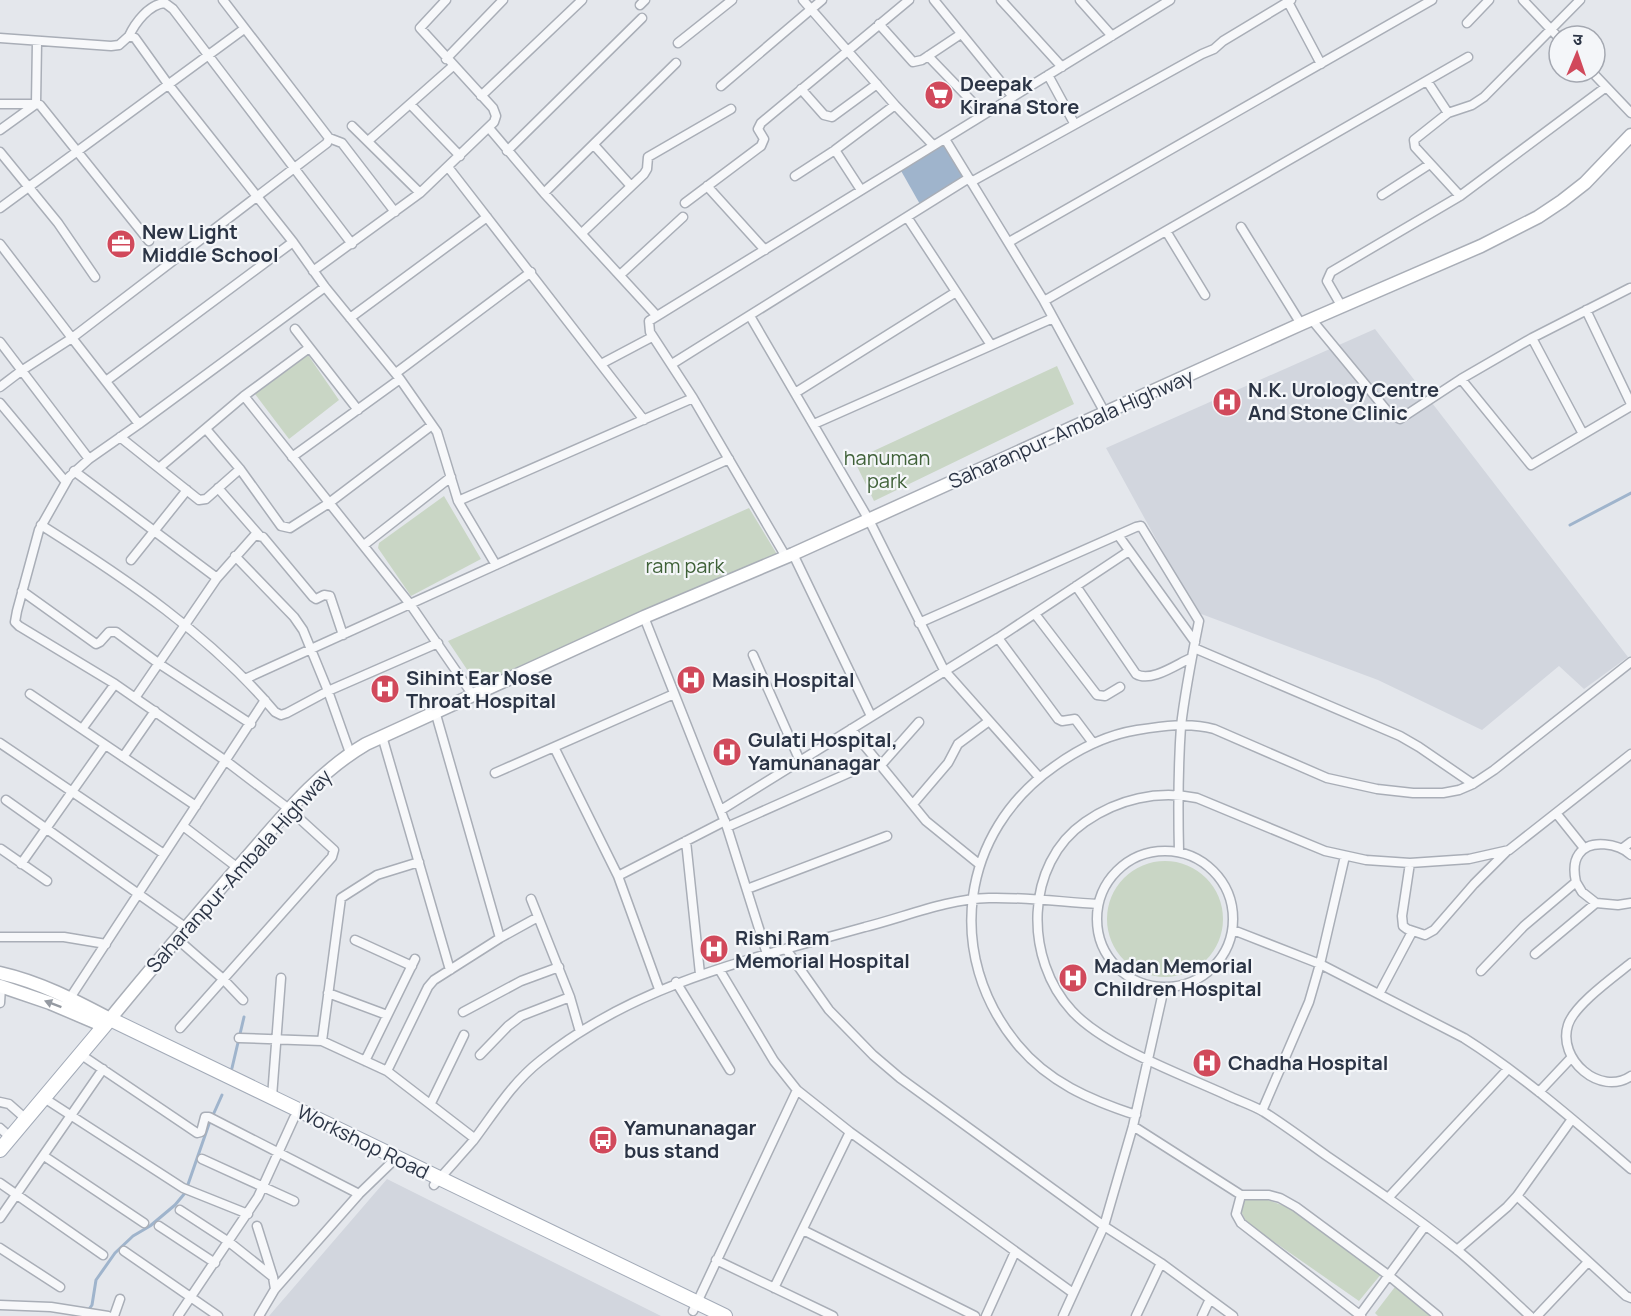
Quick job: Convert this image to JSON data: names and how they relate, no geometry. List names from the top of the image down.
{
  "streets": {
    "main road": ["Saharanpur-Ambala Highway", "Workshop Road"]
  },
  "crossings": [
    ["Saharanpur-Ambala Highway", "Workshop Road"]
  ],
  "parks": ["hanuman park", "ram park"],
  "places": {
    "supermarket": ["Deepak Kirana Store"],
    "office": ["New Light Middle School"],
    "hospital": [
      "N.K. Urology Centre And Stone Clinic",
      "Masih Hospital",
      "Sihint Ear Nose Throat Hospital",
      "Gulati Hospital, Yamunanagar",
      "Rishi Ram Memorial Hospital",
      "Madan Memorial Children Hospital",
      "Chadha Hospital"
    ],
    "bus stop": ["Yamunanagar bus stand"]
  },
  "north": "top"
}
